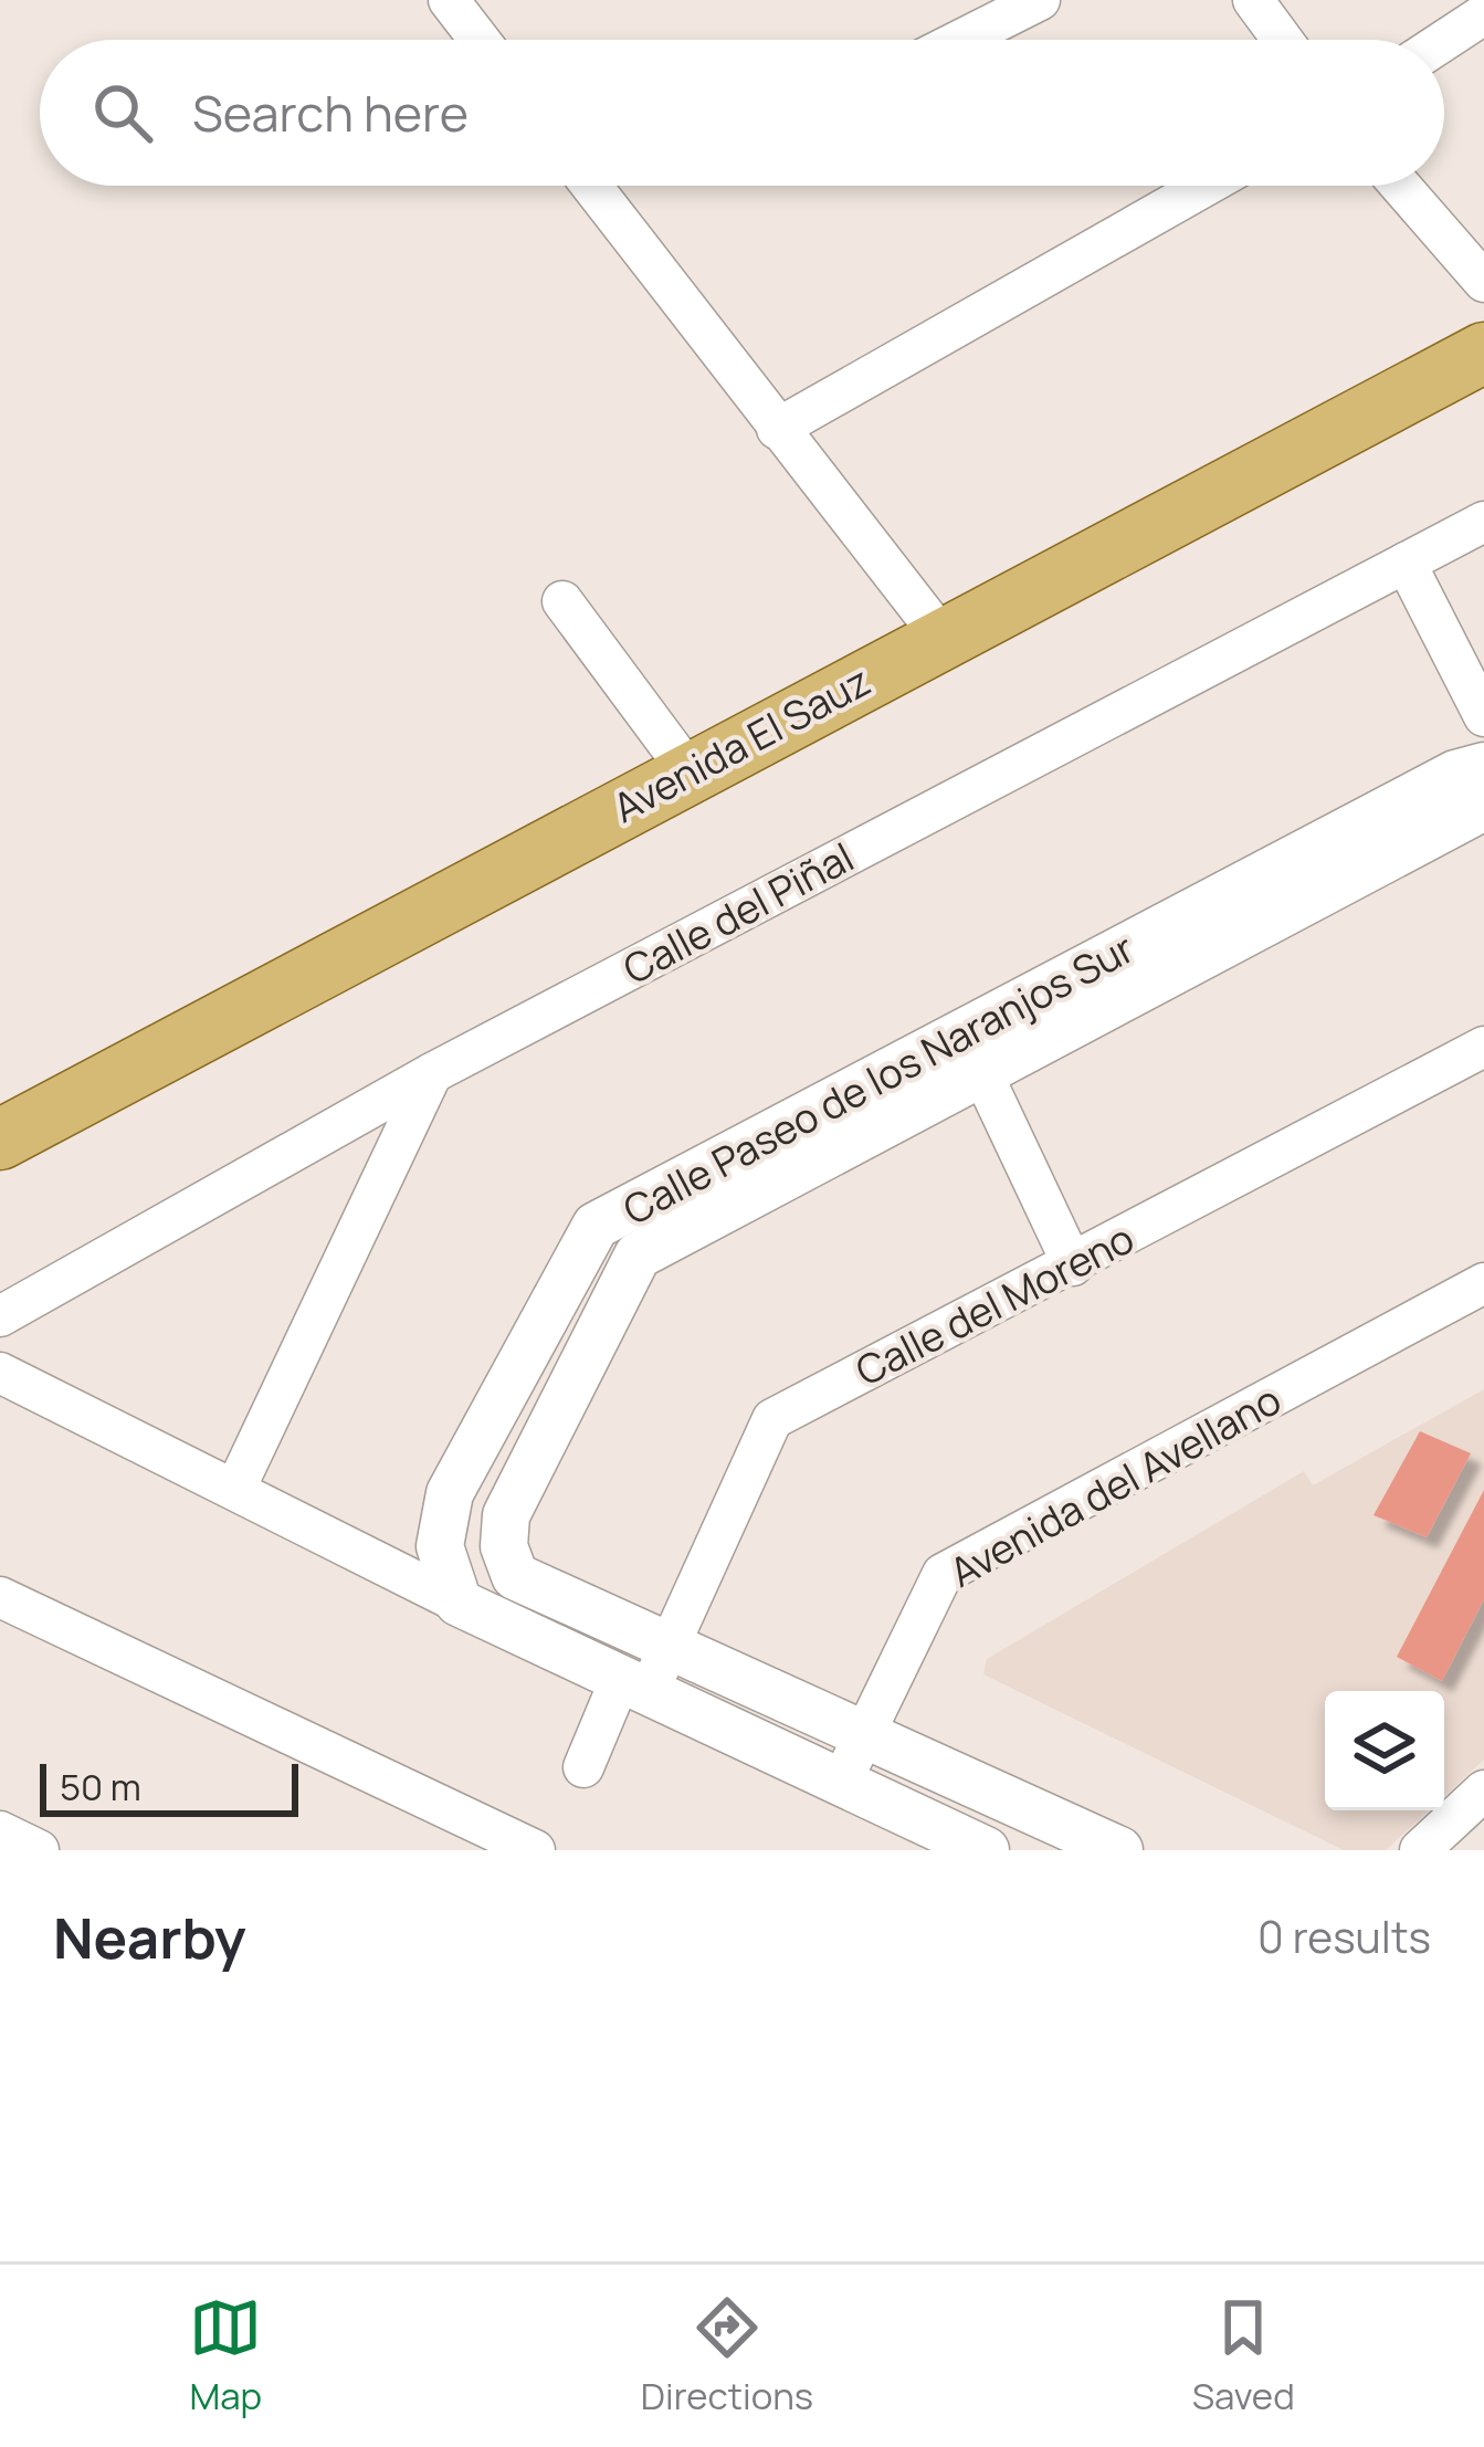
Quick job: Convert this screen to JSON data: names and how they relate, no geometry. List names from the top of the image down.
{
  "streets": {
    "main road": ["Avenida El Sauz"],
    "street": [
      "Calle del Piñal",
      "Calle Paseo de los Naranjos Sur",
      "Calle del Moreno",
      "Avenida del Avellano"
    ]
  },
  "scale_bar": "50 m",
  "page": {
    "search": "Search here",
    "scale": "50 m",
    "heading": ["Nearby", "0 results"],
    "nav": ["Map", "Directions", "Saved"]
  }
}
